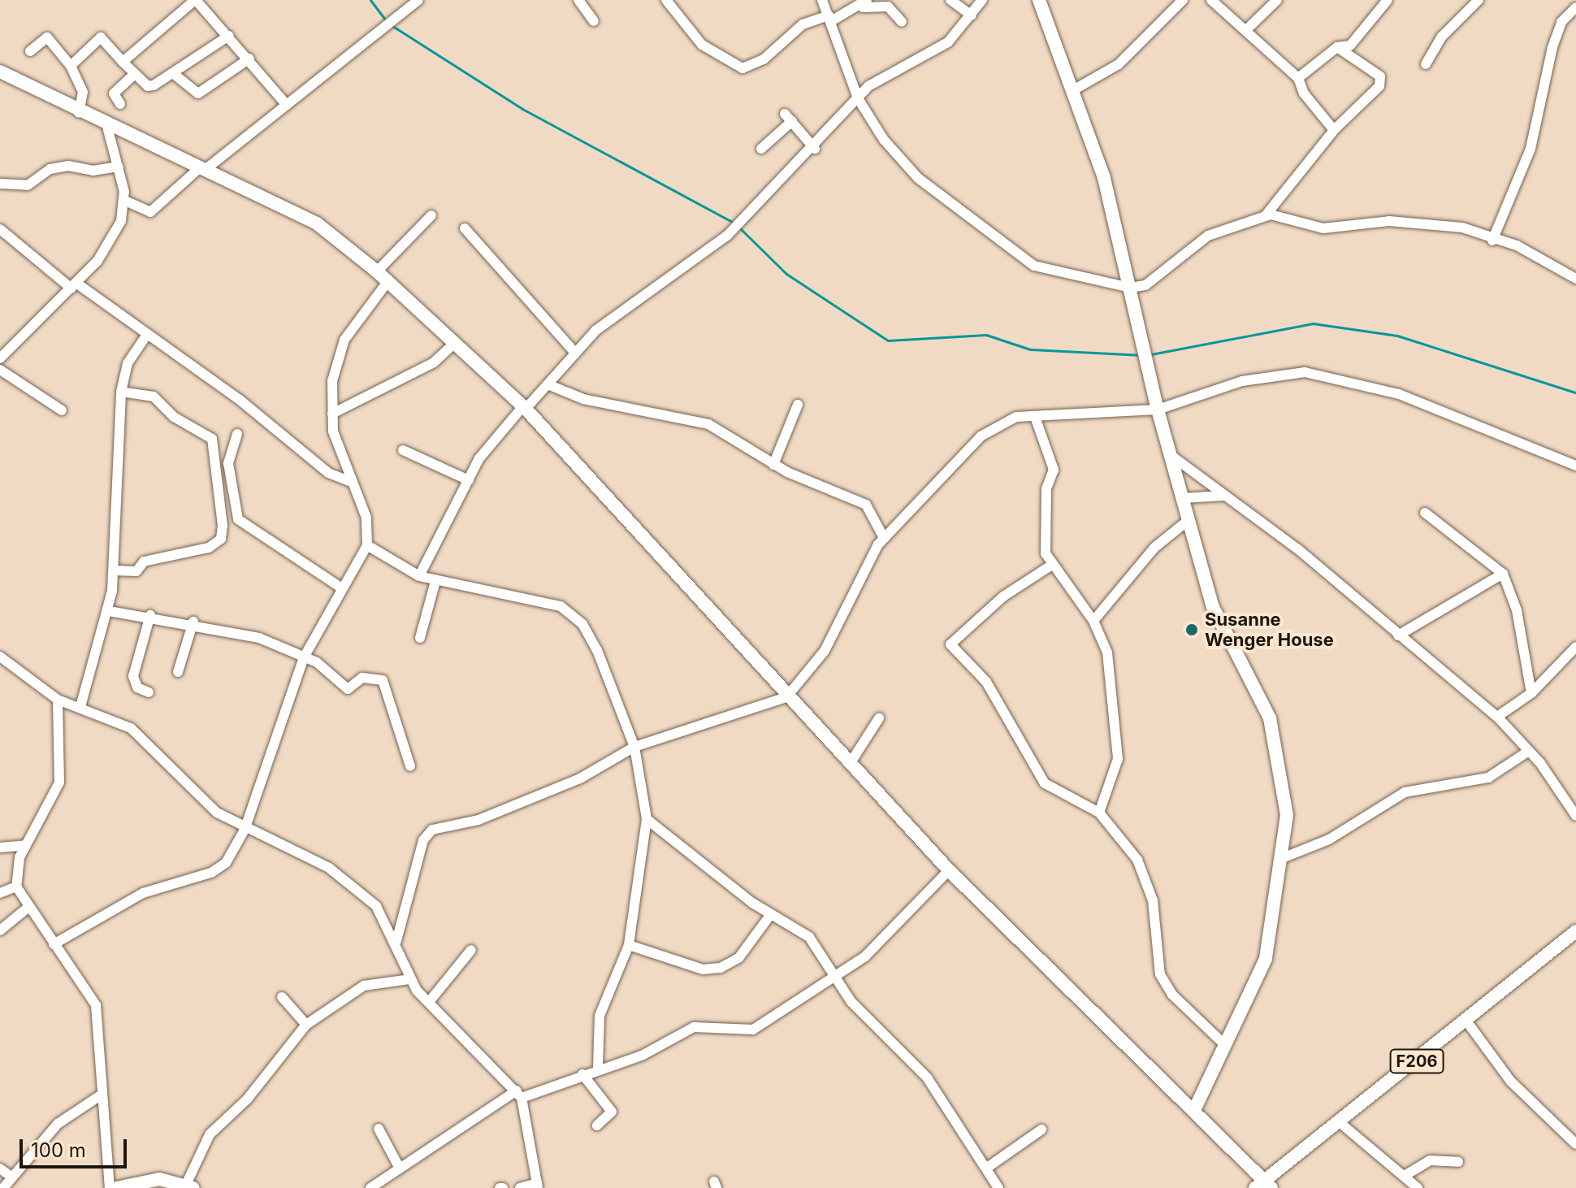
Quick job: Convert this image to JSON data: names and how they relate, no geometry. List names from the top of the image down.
{
  "streets": {
    "main road": ["F206"]
  },
  "places": ["Susanne Wenger House"],
  "scale_bar": "100 m"
}
